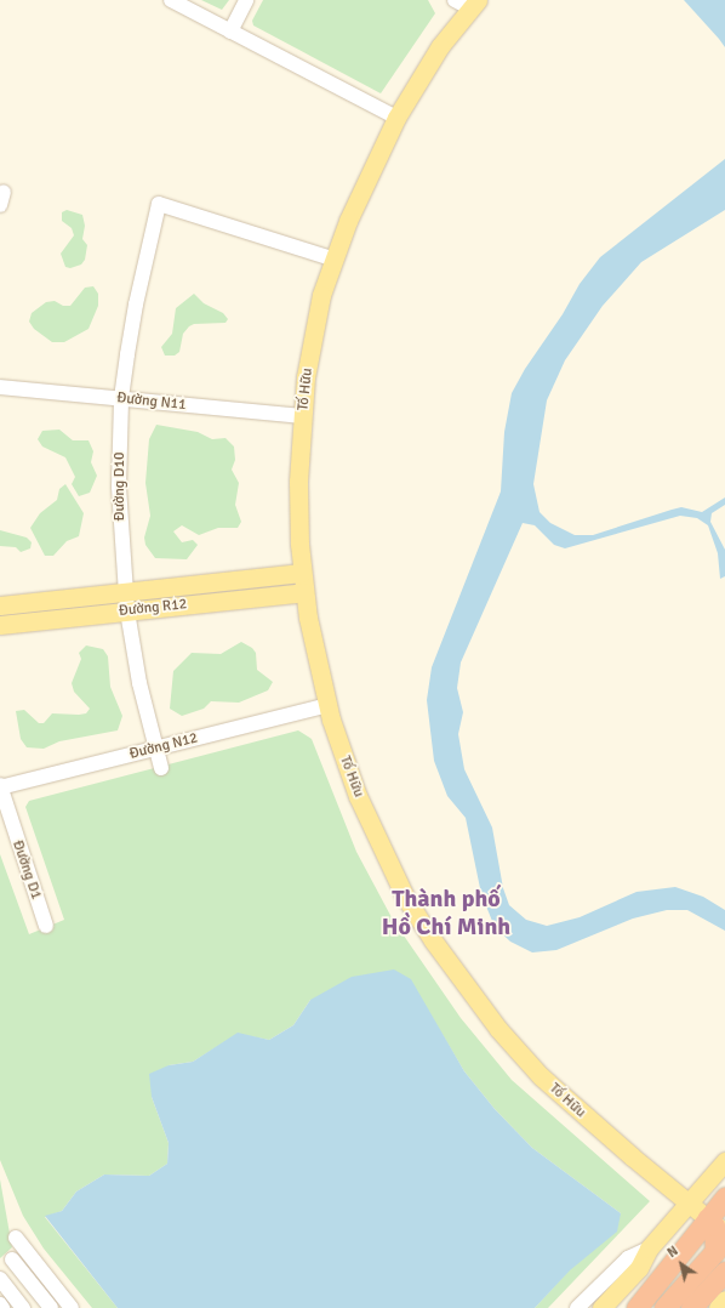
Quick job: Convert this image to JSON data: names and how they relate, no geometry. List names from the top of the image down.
{
  "streets": {
    "main road": ["Tố Hữu", "Đường R12"],
    "street": [
      "Đường N11",
      "Đường D10",
      "Đường N12",
      "Đường D1"
    ]
  },
  "crossings": [
    ["Tố Hữu", "Đường N11"],
    ["Tố Hữu", "Đường D10"],
    ["Tố Hữu", "Đường R12"],
    ["Tố Hữu", "Đường N12"],
    ["Đường N11", "Đường D10"],
    ["Đường D10", "Đường R12"],
    ["Đường D10", "Đường N12"],
    ["Đường N12", "Đường D1"]
  ],
  "districts": ["Thành phố Hồ Chí Minh"],
  "north": "top left"
}
